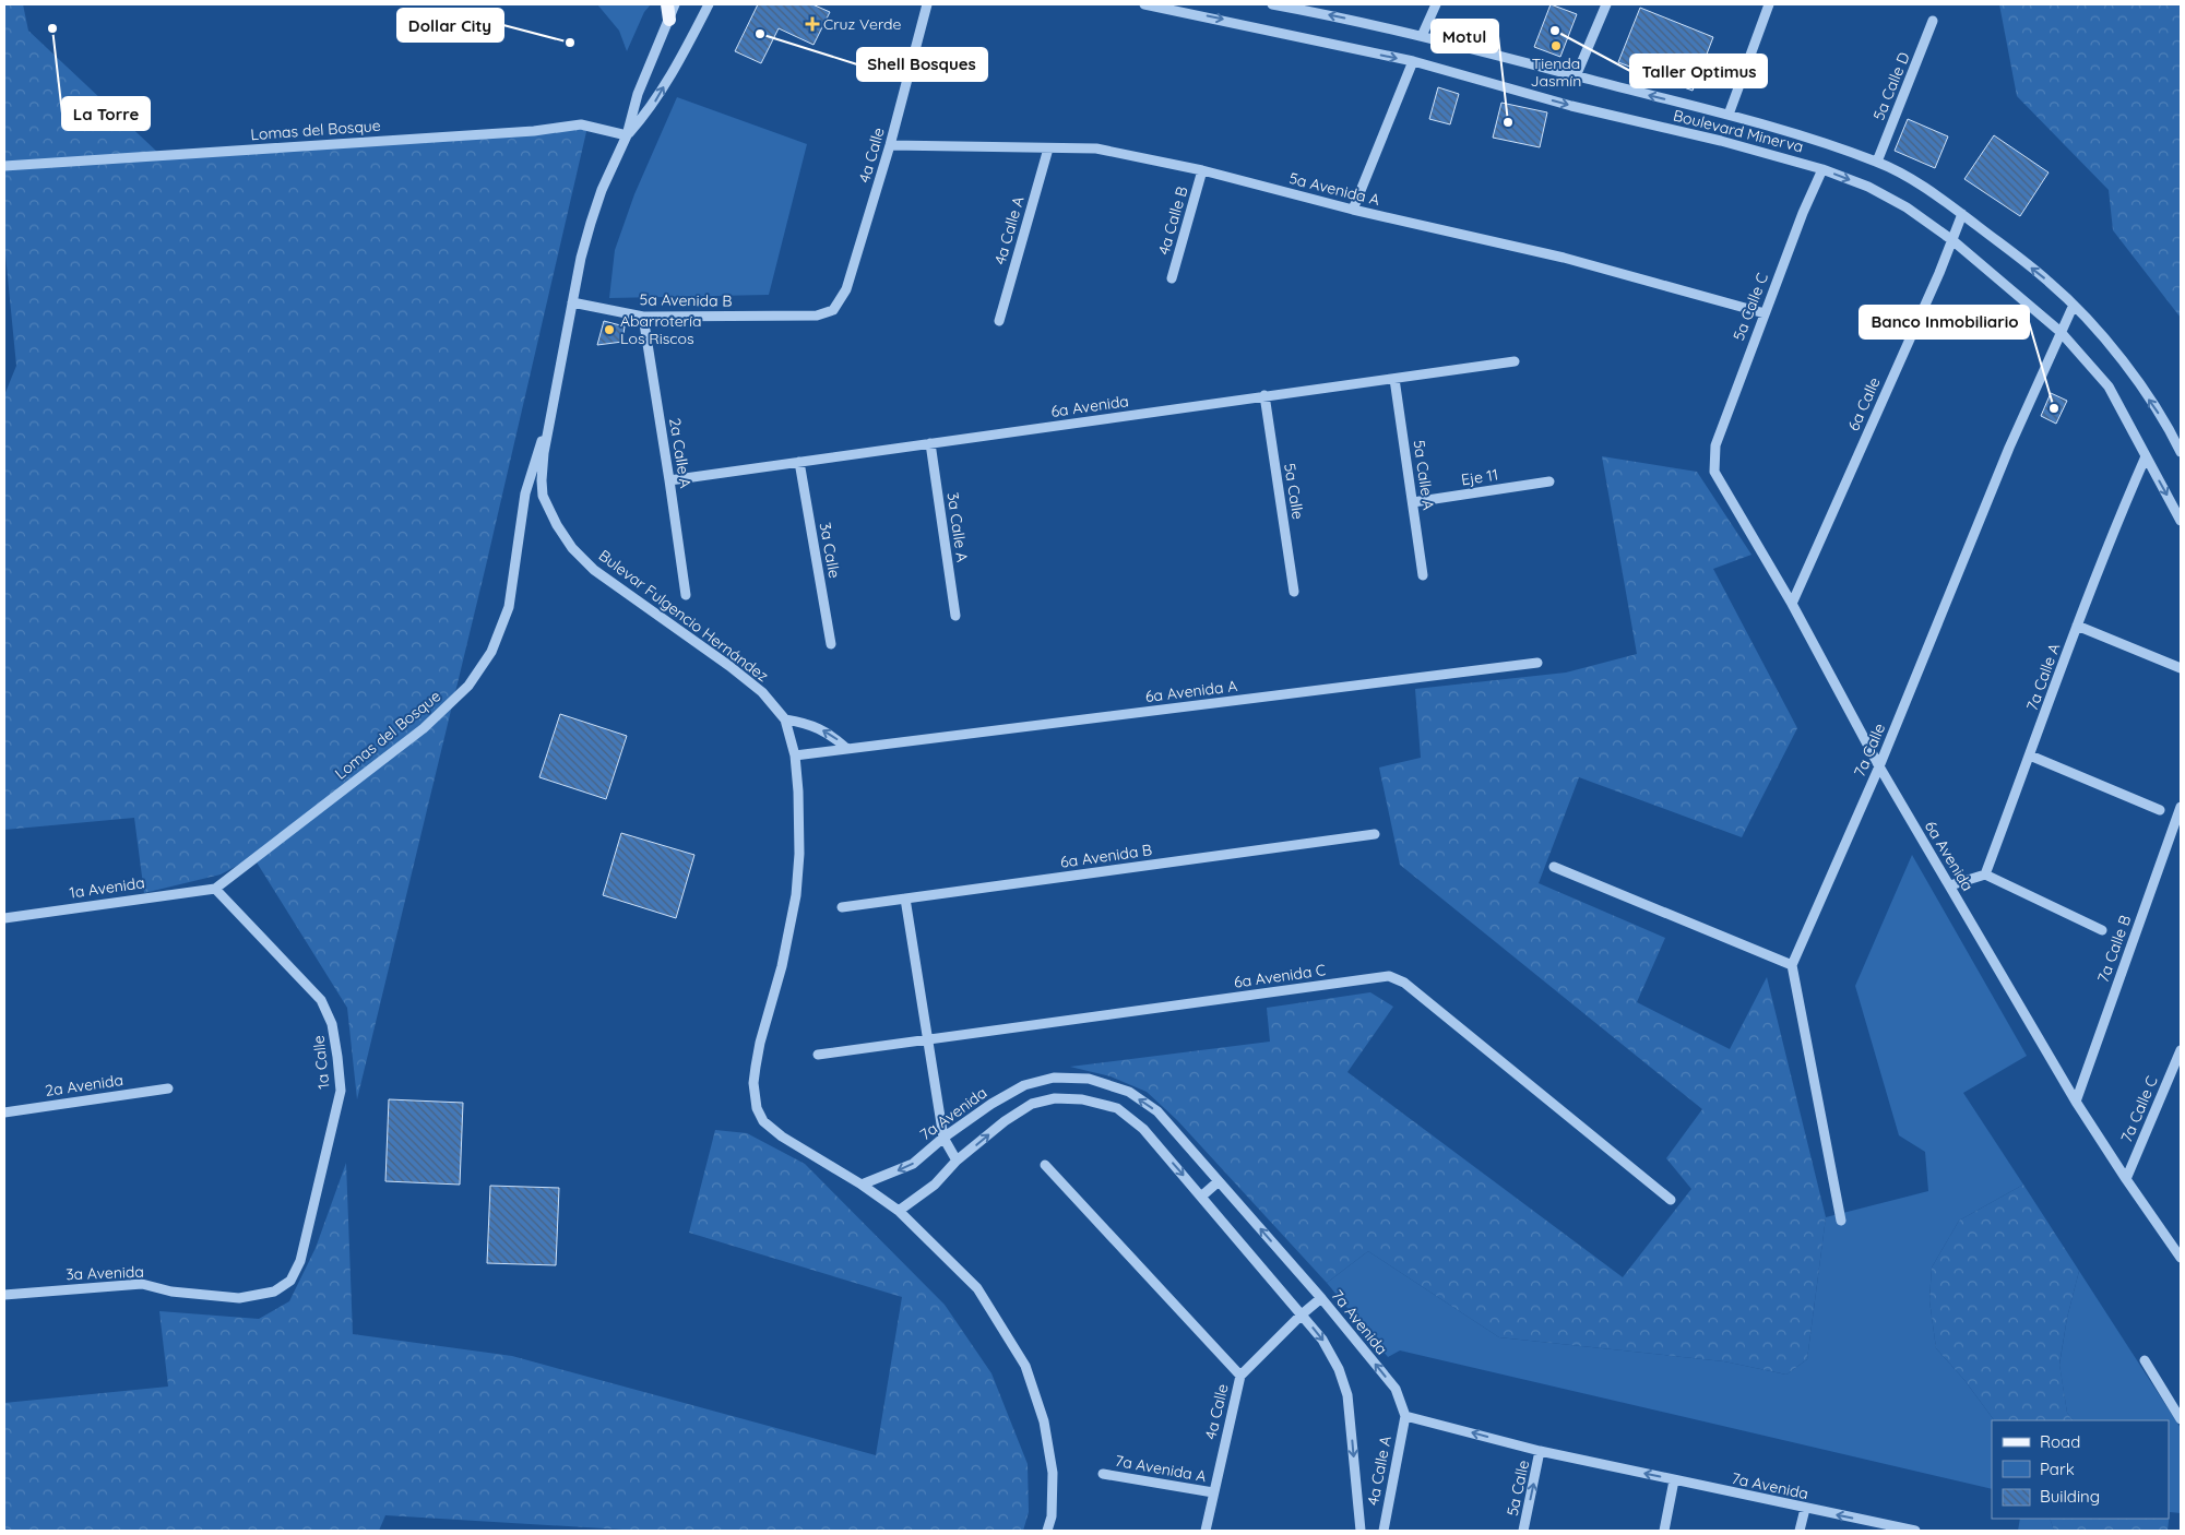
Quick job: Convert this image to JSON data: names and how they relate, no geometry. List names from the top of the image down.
{
  "streets": {
    "street": [
      "5a Calle D",
      "Lomas del Bosque",
      "Boulevard Minerva",
      "4a Calle",
      "5a Avenida A",
      "4a Calle B",
      "4a Calle A",
      "5a Avenida B",
      "5a Calle C",
      "6a Calle",
      "6a Avenida",
      "2a Calle A",
      "5a Calle A",
      "Eje 11",
      "5a Calle",
      "3a Calle A",
      "3a Calle",
      "Bulevar Fulgencio Hernández",
      "7a Calle A",
      "6a Avenida A",
      "7a Calle",
      "6a Avenida B",
      "1a Avenida",
      "7a Calle B",
      "6a Avenida C",
      "1a Calle",
      "2a Avenida",
      "7a Calle C",
      "7a Avenida",
      "3a Avenida",
      "7a Avenida A"
    ]
  },
  "crossings": [
    ["5a Calle D", "Boulevard Minerva"],
    ["Lomas del Bosque", "Bulevar Fulgencio Hernández"],
    ["Lomas del Bosque", "1a Avenida"],
    ["Lomas del Bosque", "1a Calle"],
    ["Boulevard Minerva", "5a Calle C"],
    ["Boulevard Minerva", "6a Calle"],
    ["Boulevard Minerva", "7a Calle A"],
    ["Boulevard Minerva", "7a Calle"],
    ["4a Calle", "5a Avenida A"],
    ["4a Calle", "5a Avenida B"],
    ["4a Calle", "7a Avenida"],
    ["4a Calle", "7a Avenida A"],
    ["5a Avenida A", "4a Calle B"],
    ["5a Avenida A", "4a Calle A"],
    ["5a Avenida A", "5a Calle C"],
    ["4a Calle A", "7a Avenida"],
    ["5a Avenida B", "2a Calle A"],
    ["5a Avenida B", "Bulevar Fulgencio Hernández"],
    ["5a Calle C", "6a Avenida"],
    ["6a Calle", "6a Avenida"],
    ["6a Avenida", "2a Calle A"],
    ["6a Avenida", "5a Calle A"],
    ["6a Avenida", "5a Calle"],
    ["6a Avenida", "3a Calle A"],
    ["6a Avenida", "3a Calle"],
    ["6a Avenida", "7a Calle"],
    ["6a Avenida", "7a Calle B"],
    ["6a Avenida", "7a Calle C"],
    ["5a Calle A", "Eje 11"],
    ["5a Calle", "7a Avenida"],
    ["Bulevar Fulgencio Hernández", "6a Avenida A"],
    ["Bulevar Fulgencio Hernández", "7a Avenida"],
    ["1a Avenida", "1a Calle"],
    ["1a Calle", "3a Avenida"]
  ],
  "one_way": ["7a Avenida"],
  "places": {
    "health": ["Cruz Verde"],
    "other": [
      "La Torre",
      "Taller Optimus",
      "Shell Bosques",
      "Dollar City",
      "Tienda Jasmín",
      "Motul",
      "Abarrotería Los Riscos",
      "Banco Inmobiliario"
    ]
  },
  "legend": ["Road", "Park", "Building"]
}
